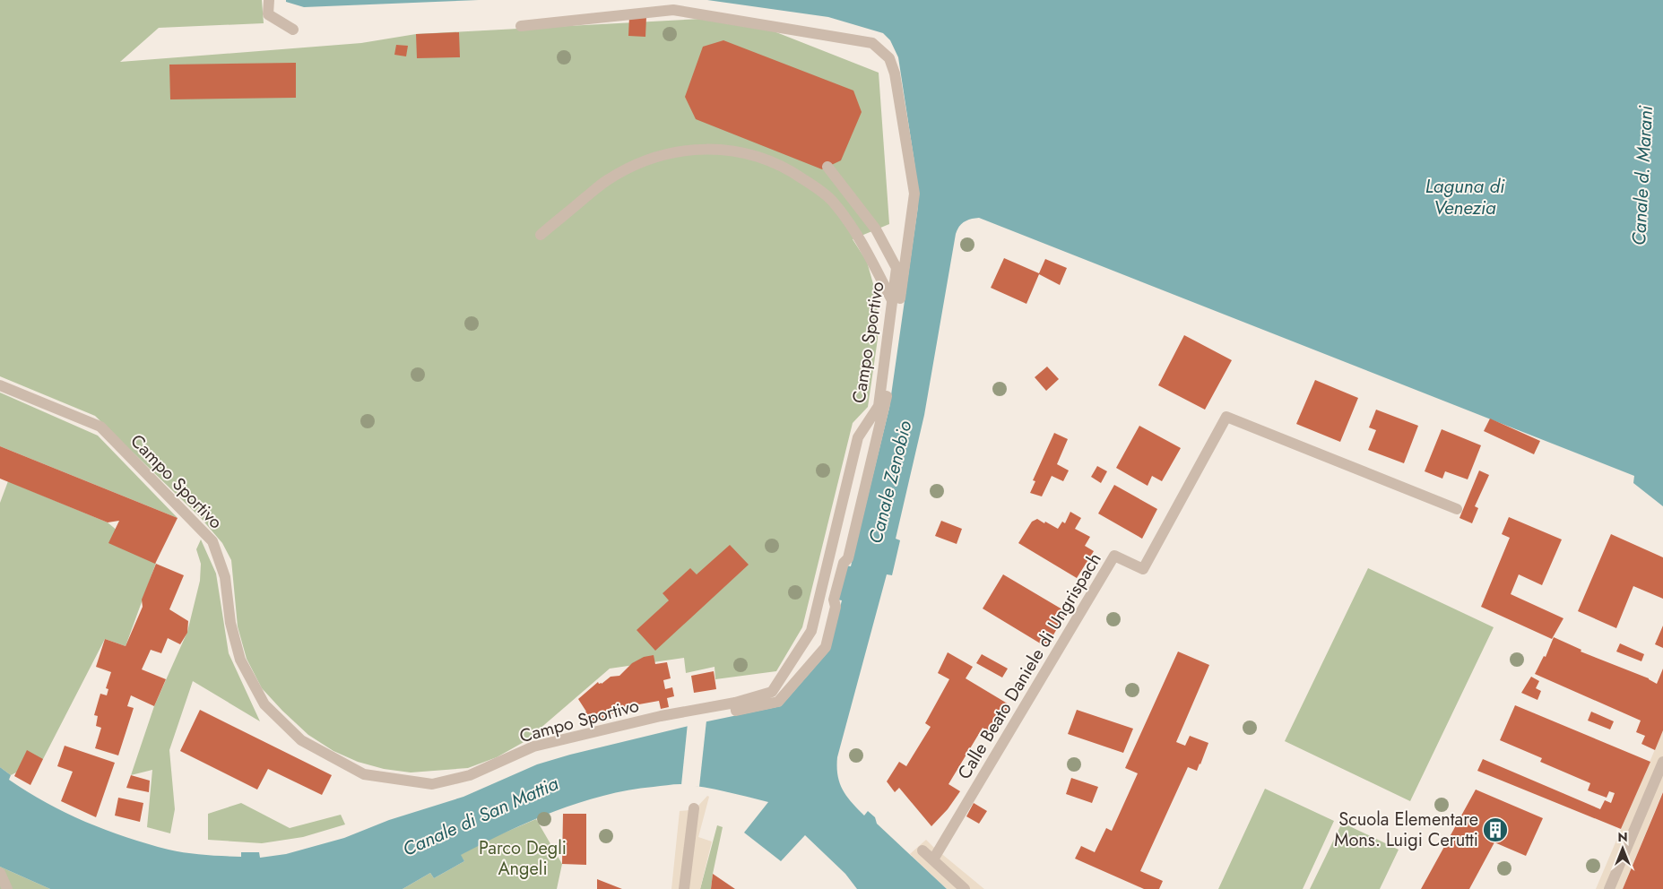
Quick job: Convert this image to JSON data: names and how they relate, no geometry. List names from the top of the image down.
{
  "streets": {
    "street": ["Campo Sportivo", "Calle Beato Daniele di Ungrispach"]
  },
  "water": [
    "Canale d. Marani",
    "Laguna di Venezia",
    "Canale Zenobio",
    "Canale di San Mattia"
  ],
  "parks": ["Parco Degli Angeli"],
  "places": {
    "building": ["Scuola Elementare Mons. Luigi Cerutti"]
  },
  "north": "top"
}
